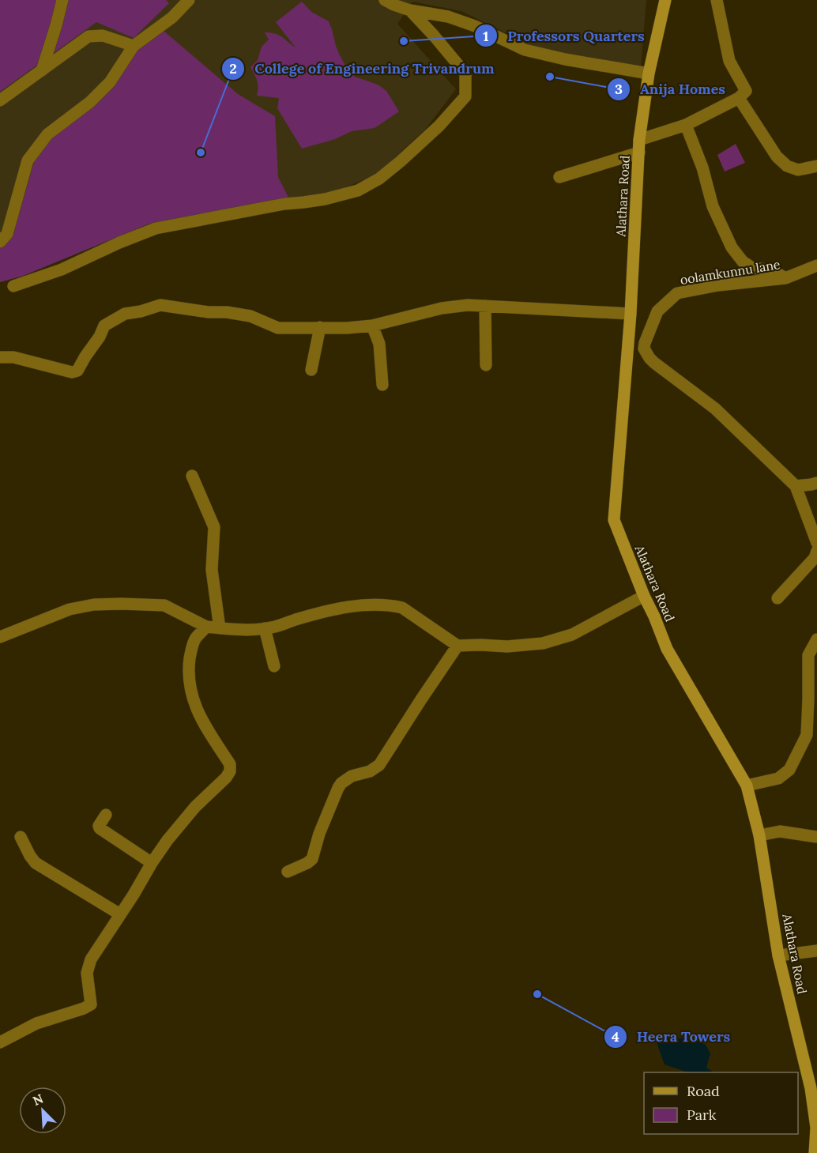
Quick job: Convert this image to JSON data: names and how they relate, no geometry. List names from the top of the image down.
{
  "streets": {
    "street": ["Alathara Road", "oolamkunnu lane"]
  },
  "places": [
    "Professors Quarters",
    "Anija Homes",
    "College of Engineering Trivandrum",
    "Heera Towers"
  ],
  "legend": ["Road", "Park"],
  "north": "top left"
}
